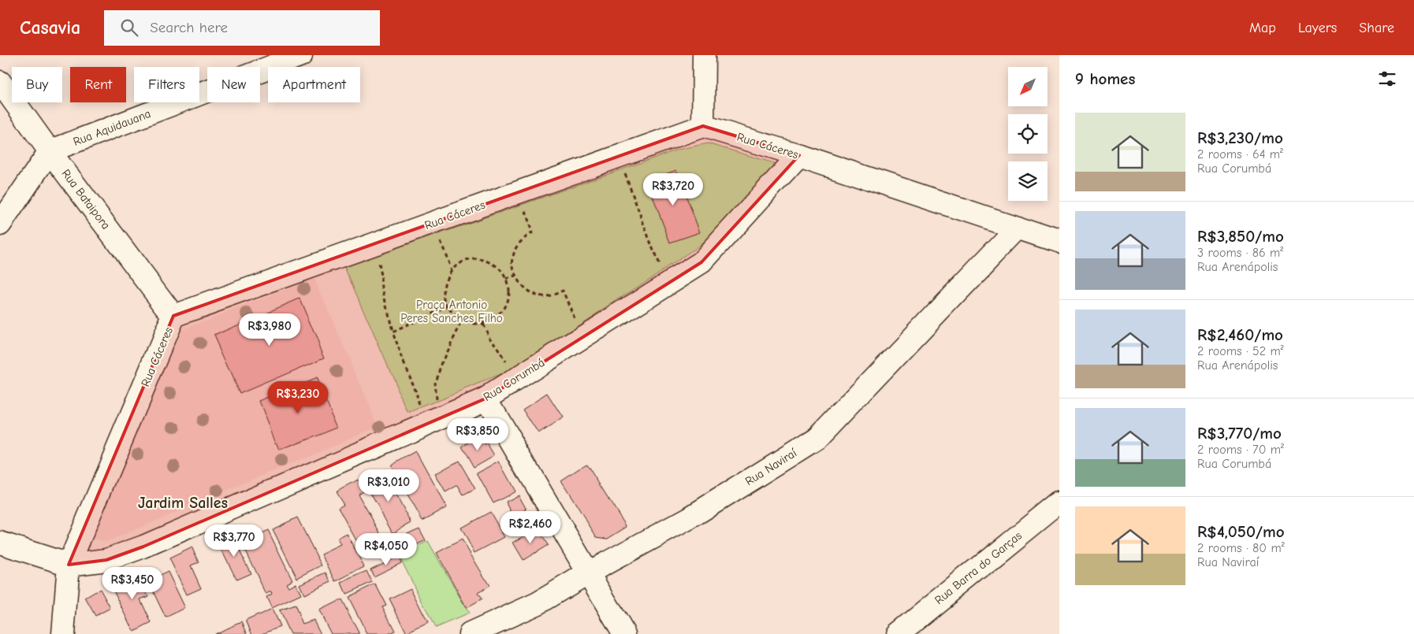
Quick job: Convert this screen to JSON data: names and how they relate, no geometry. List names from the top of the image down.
{
  "streets": {
    "street": [
      "Rua Aquidauana",
      "Rua Cáceres",
      "Rua Bataipora",
      "Rua Corumbá",
      "Rua Naviraí",
      "Rua Barra do Garças"
    ]
  },
  "crossings": [
    ["Rua Aquidauana", "Rua Bataipora"],
    ["Rua Cáceres", "Rua Bataipora"],
    ["Rua Cáceres", "Rua Corumbá"],
    ["Rua Cáceres", "Rua Naviraí"]
  ],
  "districts": ["Jardim Salles"],
  "parks": ["Praça Antonio Peres Sanches Filho"],
  "north": "bottom left",
  "page": {
    "header": "Casavia",
    "search": "Search here",
    "nav": ["Map", "Layers", "Share"],
    "heading": "9 homes",
    "chip": [
      "Buy",
      "Rent",
      "Filters",
      "New",
      "Apartment"
    ],
    "list": [
      {
        "name": "R$3,230/mo",
        "note": "2 rooms · 64 m² · Rua Corumbá"
      },
      {
        "name": "R$3,850/mo",
        "note": "3 rooms · 86 m² · Rua Arenápolis"
      },
      {
        "name": "R$2,460/mo",
        "note": "2 rooms · 52 m² · Rua Arenápolis"
      },
      {
        "name": "R$3,770/mo",
        "note": "2 rooms · 70 m² · Rua Corumbá"
      },
      {
        "name": "R$4,050/mo",
        "note": "2 rooms · 80 m² · Rua Naviraí"
      }
    ],
    "price": [
      "R$3,720",
      "R$3,980",
      "R$3,230",
      "R$3,850",
      "R$3,010",
      "R$2,460",
      "R$3,770",
      "R$4,050",
      "R$3,450"
    ]
  }
}
